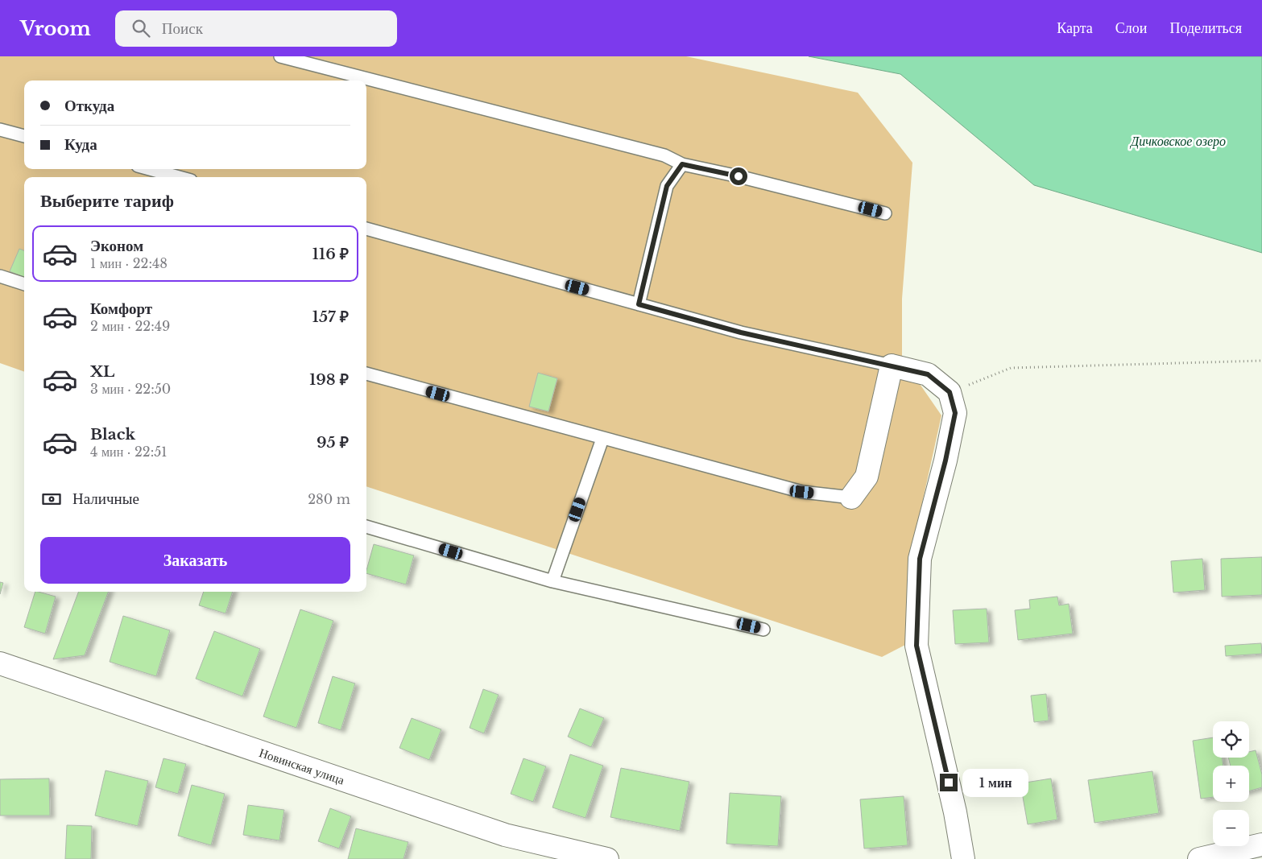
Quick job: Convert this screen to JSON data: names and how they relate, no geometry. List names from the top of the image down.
{
  "streets": {
    "street": ["Новинская улица"]
  },
  "water": ["Дичковское озеро"],
  "page": {
    "header": "Vroom",
    "search": "Поиск",
    "nav": ["Карта", "Слои", "Поделиться"],
    "banner": ["Откуда", "Куда"],
    "heading": "Выберите тариф",
    "list": [
      {
        "name": "Эконом",
        "note": "1 мин · 22:48",
        "value": "116 ₽"
      },
      {
        "name": "Комфорт",
        "note": "2 мин · 22:49",
        "value": "157 ₽"
      },
      {
        "name": "XL",
        "note": "3 мин · 22:50",
        "value": "198 ₽"
      },
      {
        "name": "Black",
        "note": "4 мин · 22:51",
        "value": "95 ₽"
      }
    ],
    "pay": ["Наличные", "280 m"],
    "buttons": "Заказать",
    "map_buttons": ["+", "−"],
    "bubble": "1 мин"
  }
}
